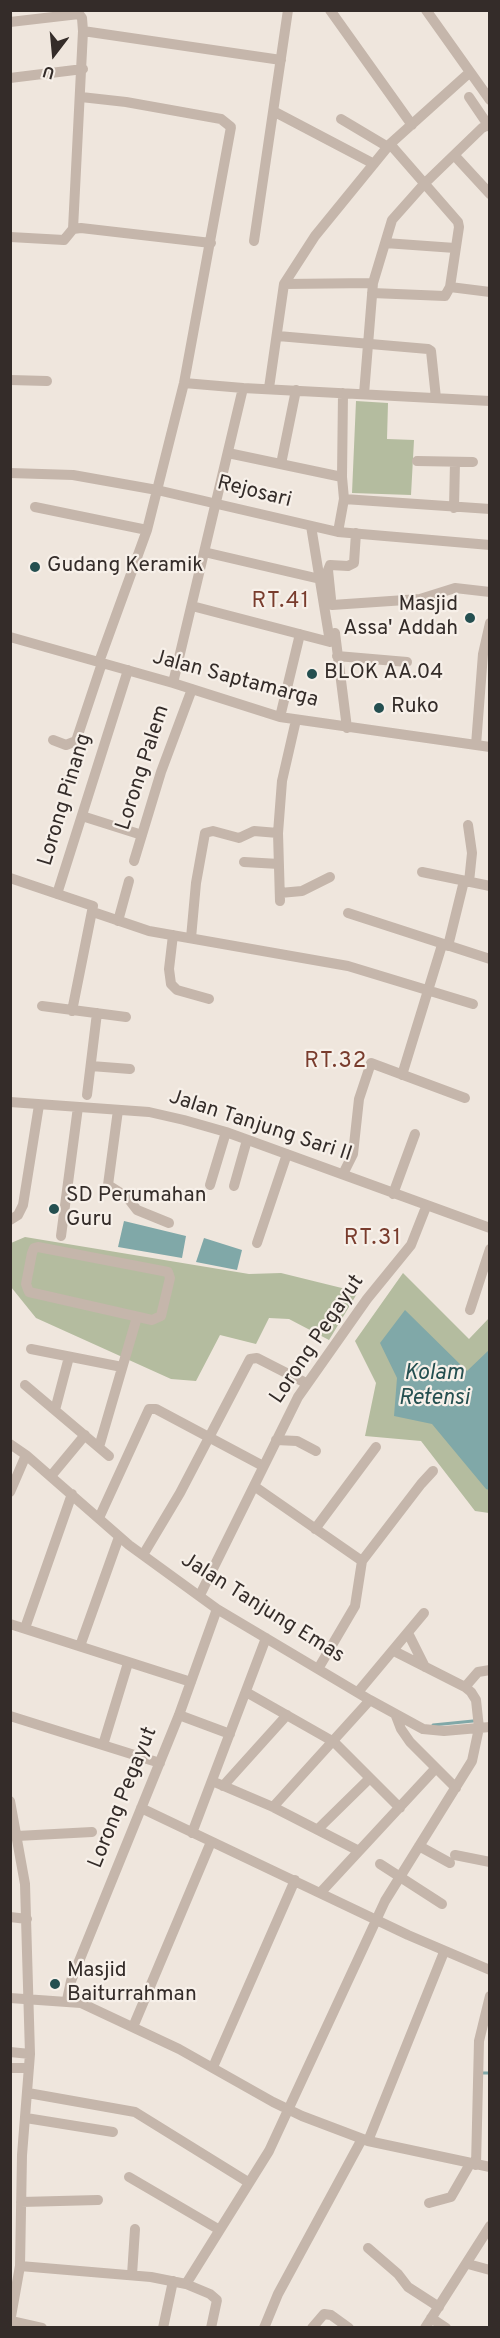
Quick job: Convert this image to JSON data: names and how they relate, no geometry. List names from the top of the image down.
{
  "streets": {
    "street": [
      "Rejosari",
      "Jalan Saptamarga",
      "Lorong Palem",
      "Lorong Pinang",
      "Jalan Tanjung Sari II",
      "Lorong Pegayut",
      "Jalan Tanjung Emas"
    ]
  },
  "crossings": [
    ["Jalan Saptamarga", "Lorong Palem"],
    ["Jalan Saptamarga", "Lorong Pinang"],
    ["Jalan Tanjung Sari II", "Lorong Pegayut"],
    ["Lorong Pegayut", "Jalan Tanjung Emas"]
  ],
  "districts": ["RT.41", "RT.32", "RT.31"],
  "water": ["Kolam Retensi"],
  "places": [
    "Gudang Keramik",
    "Masjid Assa' Addah",
    "BLOK AA.04",
    "Ruko",
    "SD Perumahan Guru",
    "Masjid Baiturrahman"
  ],
  "north": "bottom"
}
